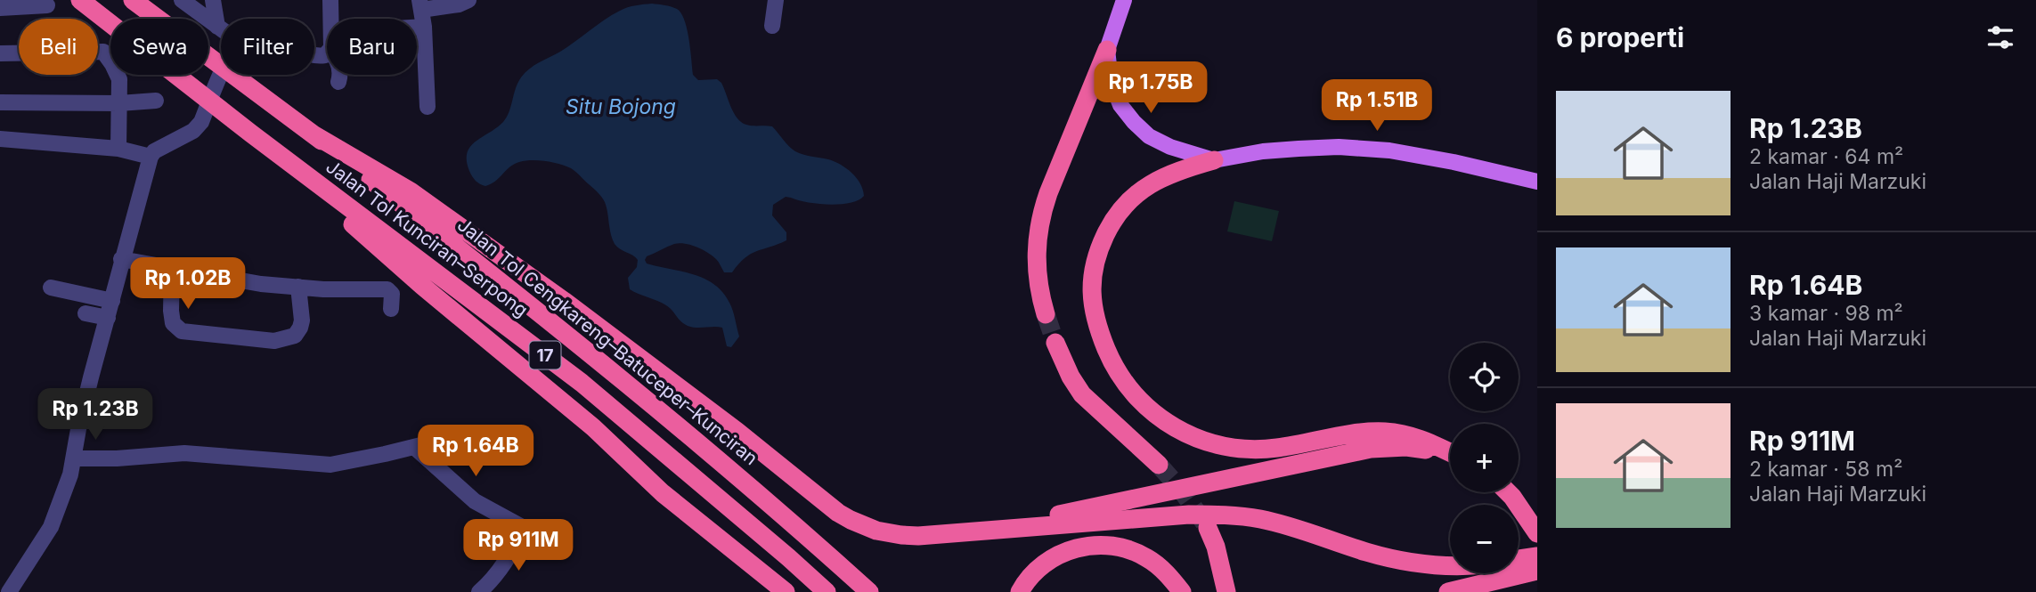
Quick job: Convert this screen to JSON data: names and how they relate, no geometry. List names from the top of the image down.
{
  "streets": {
    "highway": ["Jalan Tol Kunciran–Serpong", "Jalan Tol Cengkareng–Batuceper–Kunciran", "17"]
  },
  "crossings": [
    ["Jalan Tol Cengkareng–Batuceper–Kunciran", "17"]
  ],
  "water": ["Situ Bojong"],
  "page": {
    "heading": "6 properti",
    "chip": [
      "Beli",
      "Sewa",
      "Filter",
      "Baru"
    ],
    "price": [
      "Rp 1.75B",
      "Rp 1.51B",
      "Rp 1.02B",
      "Rp 1.23B",
      "Rp 1.64B",
      "Rp 911M"
    ],
    "list": [
      {
        "name": "Rp 1.23B",
        "note": "2 kamar · 64 m² · Jalan Haji Marzuki"
      },
      {
        "name": "Rp 1.64B",
        "note": "3 kamar · 98 m² · Jalan Haji Marzuki"
      },
      {
        "name": "Rp 911M",
        "note": "2 kamar · 58 m² · Jalan Haji Marzuki"
      }
    ],
    "map_buttons": ["+", "−"]
  }
}
